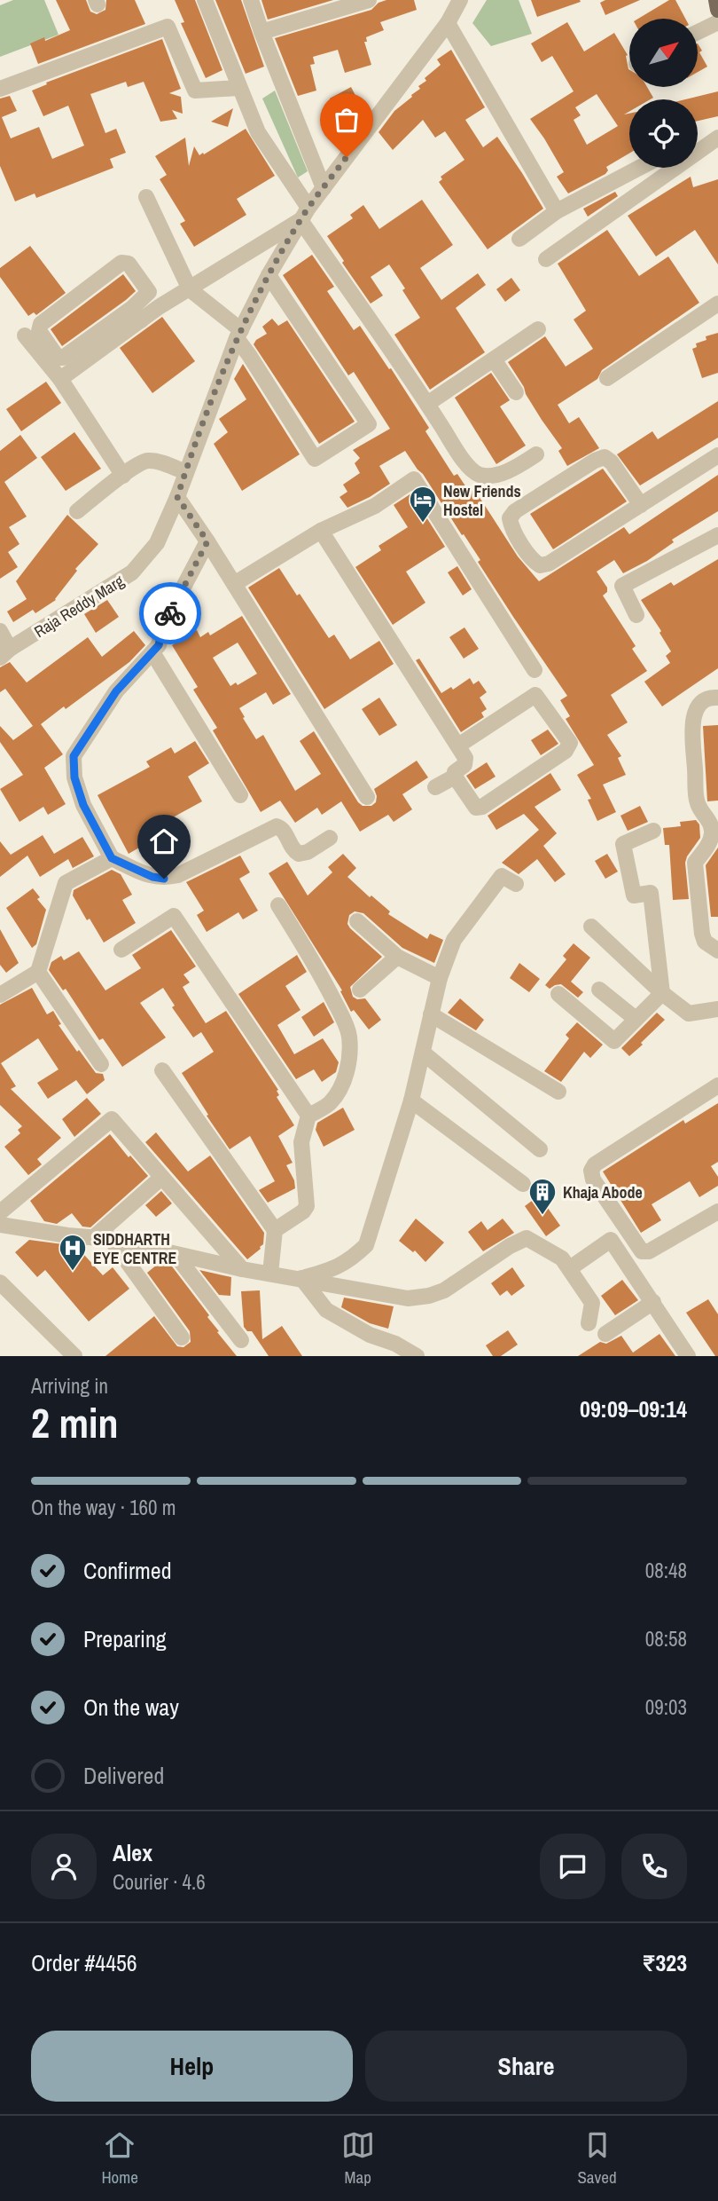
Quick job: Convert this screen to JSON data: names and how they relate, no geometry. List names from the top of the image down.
{
  "streets": {
    "street": ["Raja Reddy Marg"]
  },
  "places": {
    "hotel": ["New Friends Hostel"],
    "building": ["Khaja Abode"],
    "hospital": ["SIDDHARTH EYE CENTRE"]
  },
  "north": "top right",
  "page": {
    "heading": ["2 min", "Arriving in", "09:09–09:14"],
    "panel": [
      "Alex",
      "Courier · 4.6",
      "Order #4456",
      "₹323"
    ],
    "bar": "On the way · 160 m",
    "list": [
      ["Confirmed", "08:48"],
      ["Preparing", "08:58"],
      ["On the way", "09:03"],
      "Delivered"
    ],
    "buttons": ["Help", "Share"],
    "tabs": ["Home", "Map", "Saved"]
  }
}
